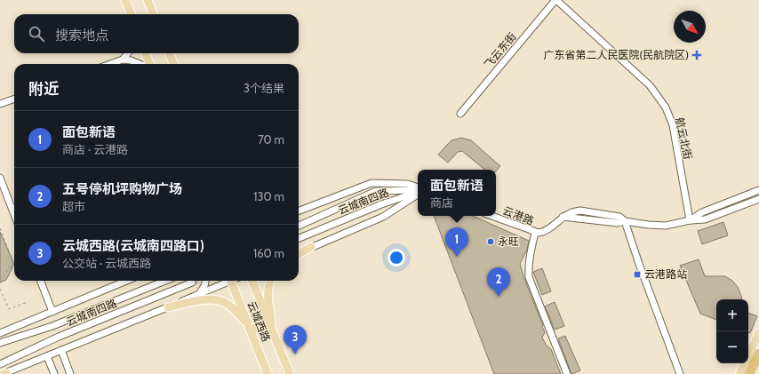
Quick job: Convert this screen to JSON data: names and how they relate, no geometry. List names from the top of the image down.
{
  "streets": {
    "main road": ["云城西路"],
    "street": [
      "飞云东街",
      "航云北街",
      "云城南四路",
      "云港路"
    ]
  },
  "crossings": [
    ["飞云东街", "航云北街"],
    ["航云北街", "云港路"]
  ],
  "places": {
    "health": ["广东省第二人民医院(民航院区)"],
    "other": ["永旺"],
    "transit": ["云港路站"]
  },
  "north": "bottom right",
  "page": {
    "search": "搜索地点",
    "heading": ["附近", "3个结果"],
    "list": [
      {
        "mark": "1",
        "name": "面包新语",
        "note": "商店 · 云港路",
        "value": "70 m"
      },
      {
        "mark": "2",
        "name": "五号停机坪购物广场",
        "note": "超市",
        "value": "130 m"
      },
      {
        "mark": "3",
        "name": "云城西路(云城南四路口)",
        "note": "公交站 · 云城西路",
        "value": "160 m"
      }
    ],
    "popup": ["面包新语", "商店"],
    "pins": ["1", "2", "3"],
    "map_buttons": ["+", "−"]
  }
}
